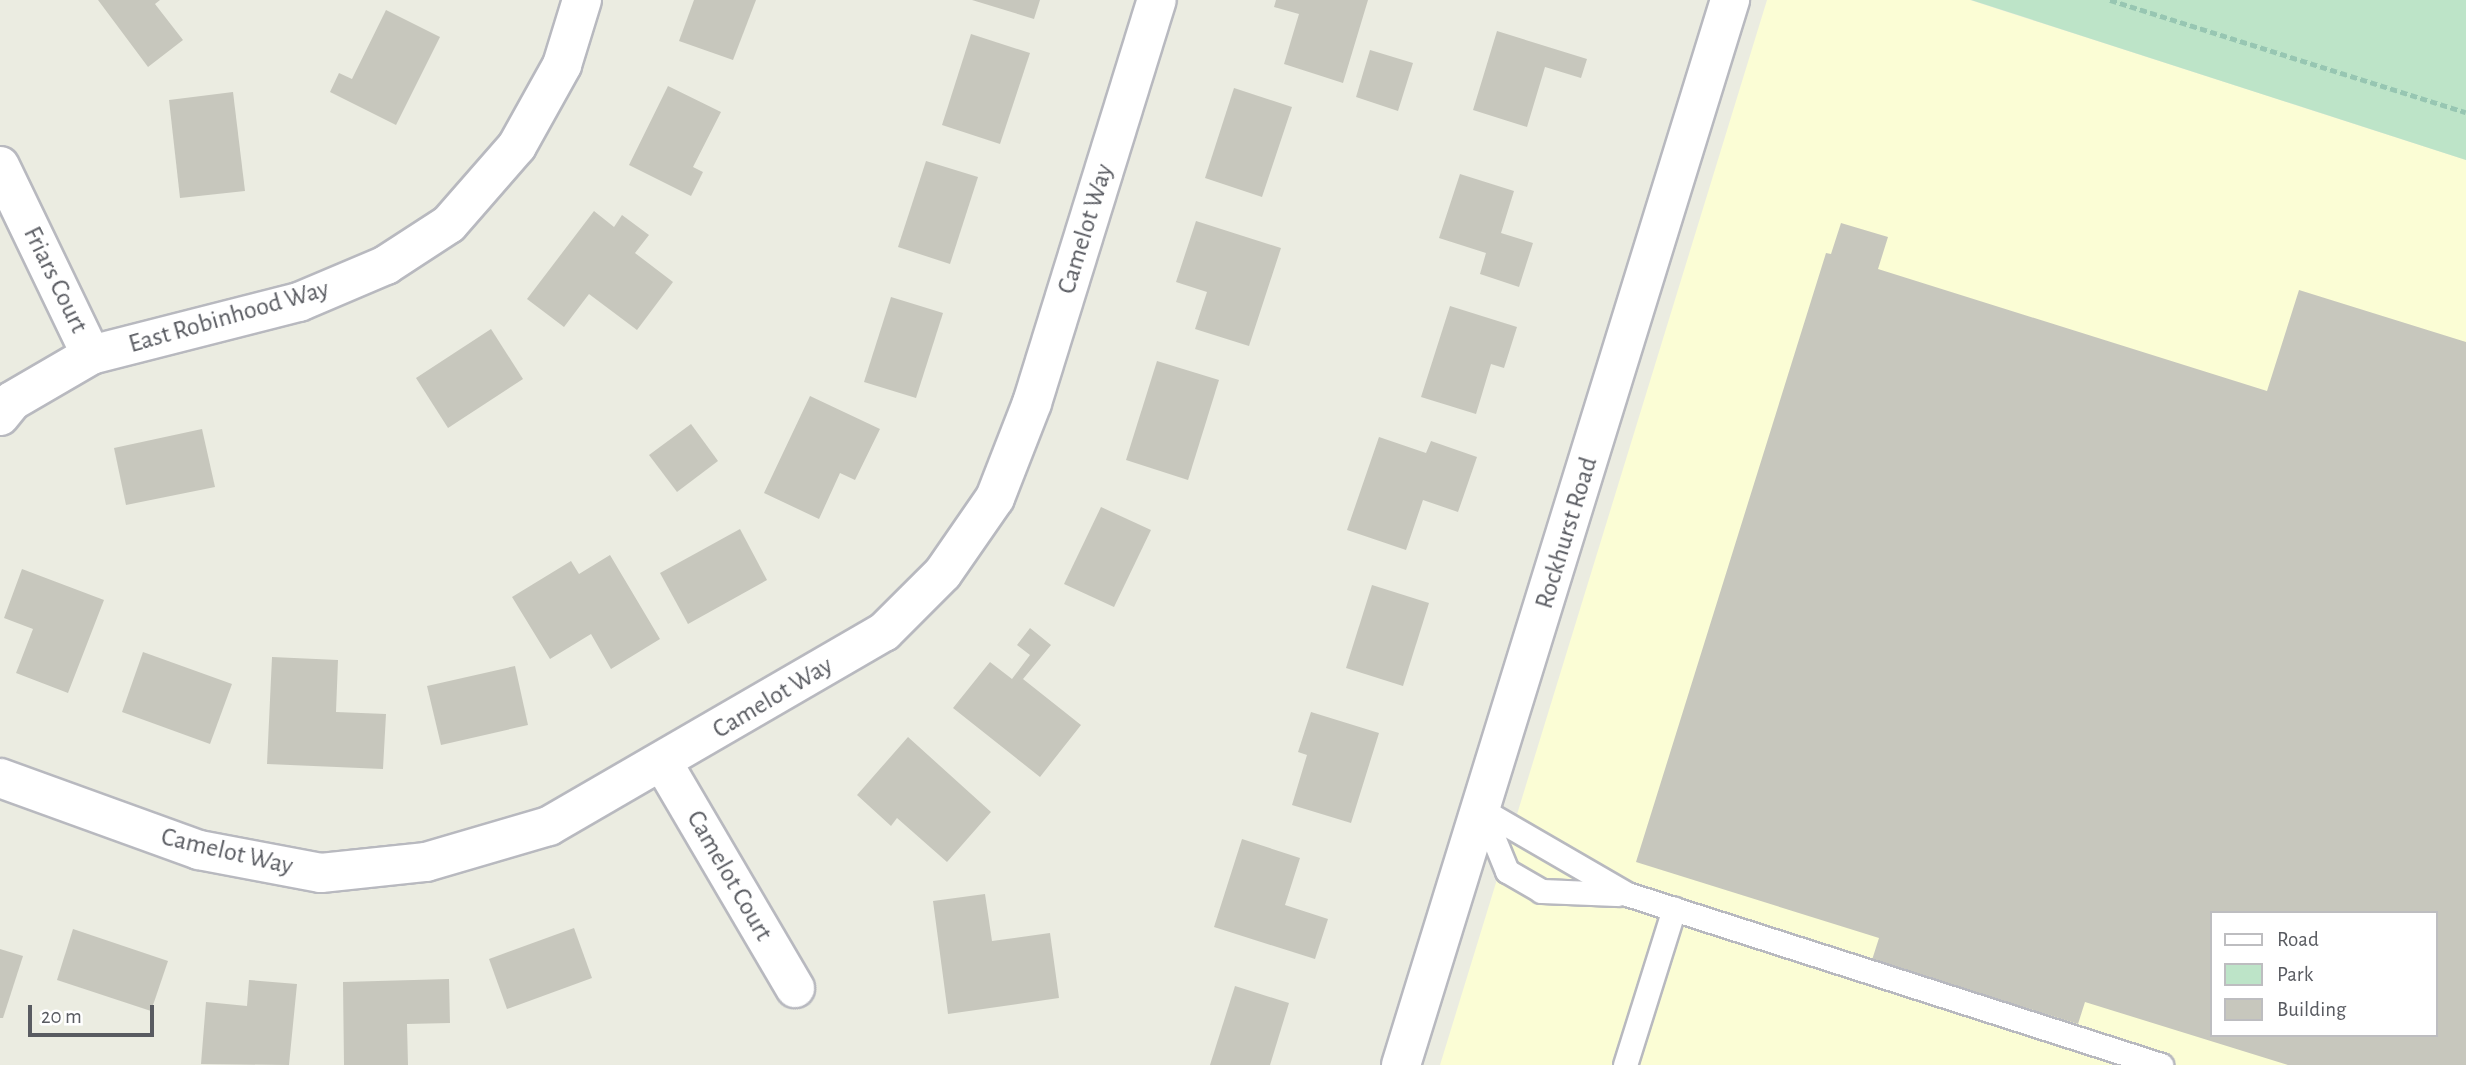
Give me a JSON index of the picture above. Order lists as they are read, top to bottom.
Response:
{
  "streets": {
    "street": [
      "Camelot Way",
      "Friars Court",
      "East Robinhood Way",
      "Rockhurst Road",
      "Camelot Court"
    ]
  },
  "crossings": [
    ["Camelot Way", "Camelot Court"],
    ["Friars Court", "East Robinhood Way"]
  ],
  "legend": ["Road", "Park", "Building"],
  "scale_bar": "20 m"
}
